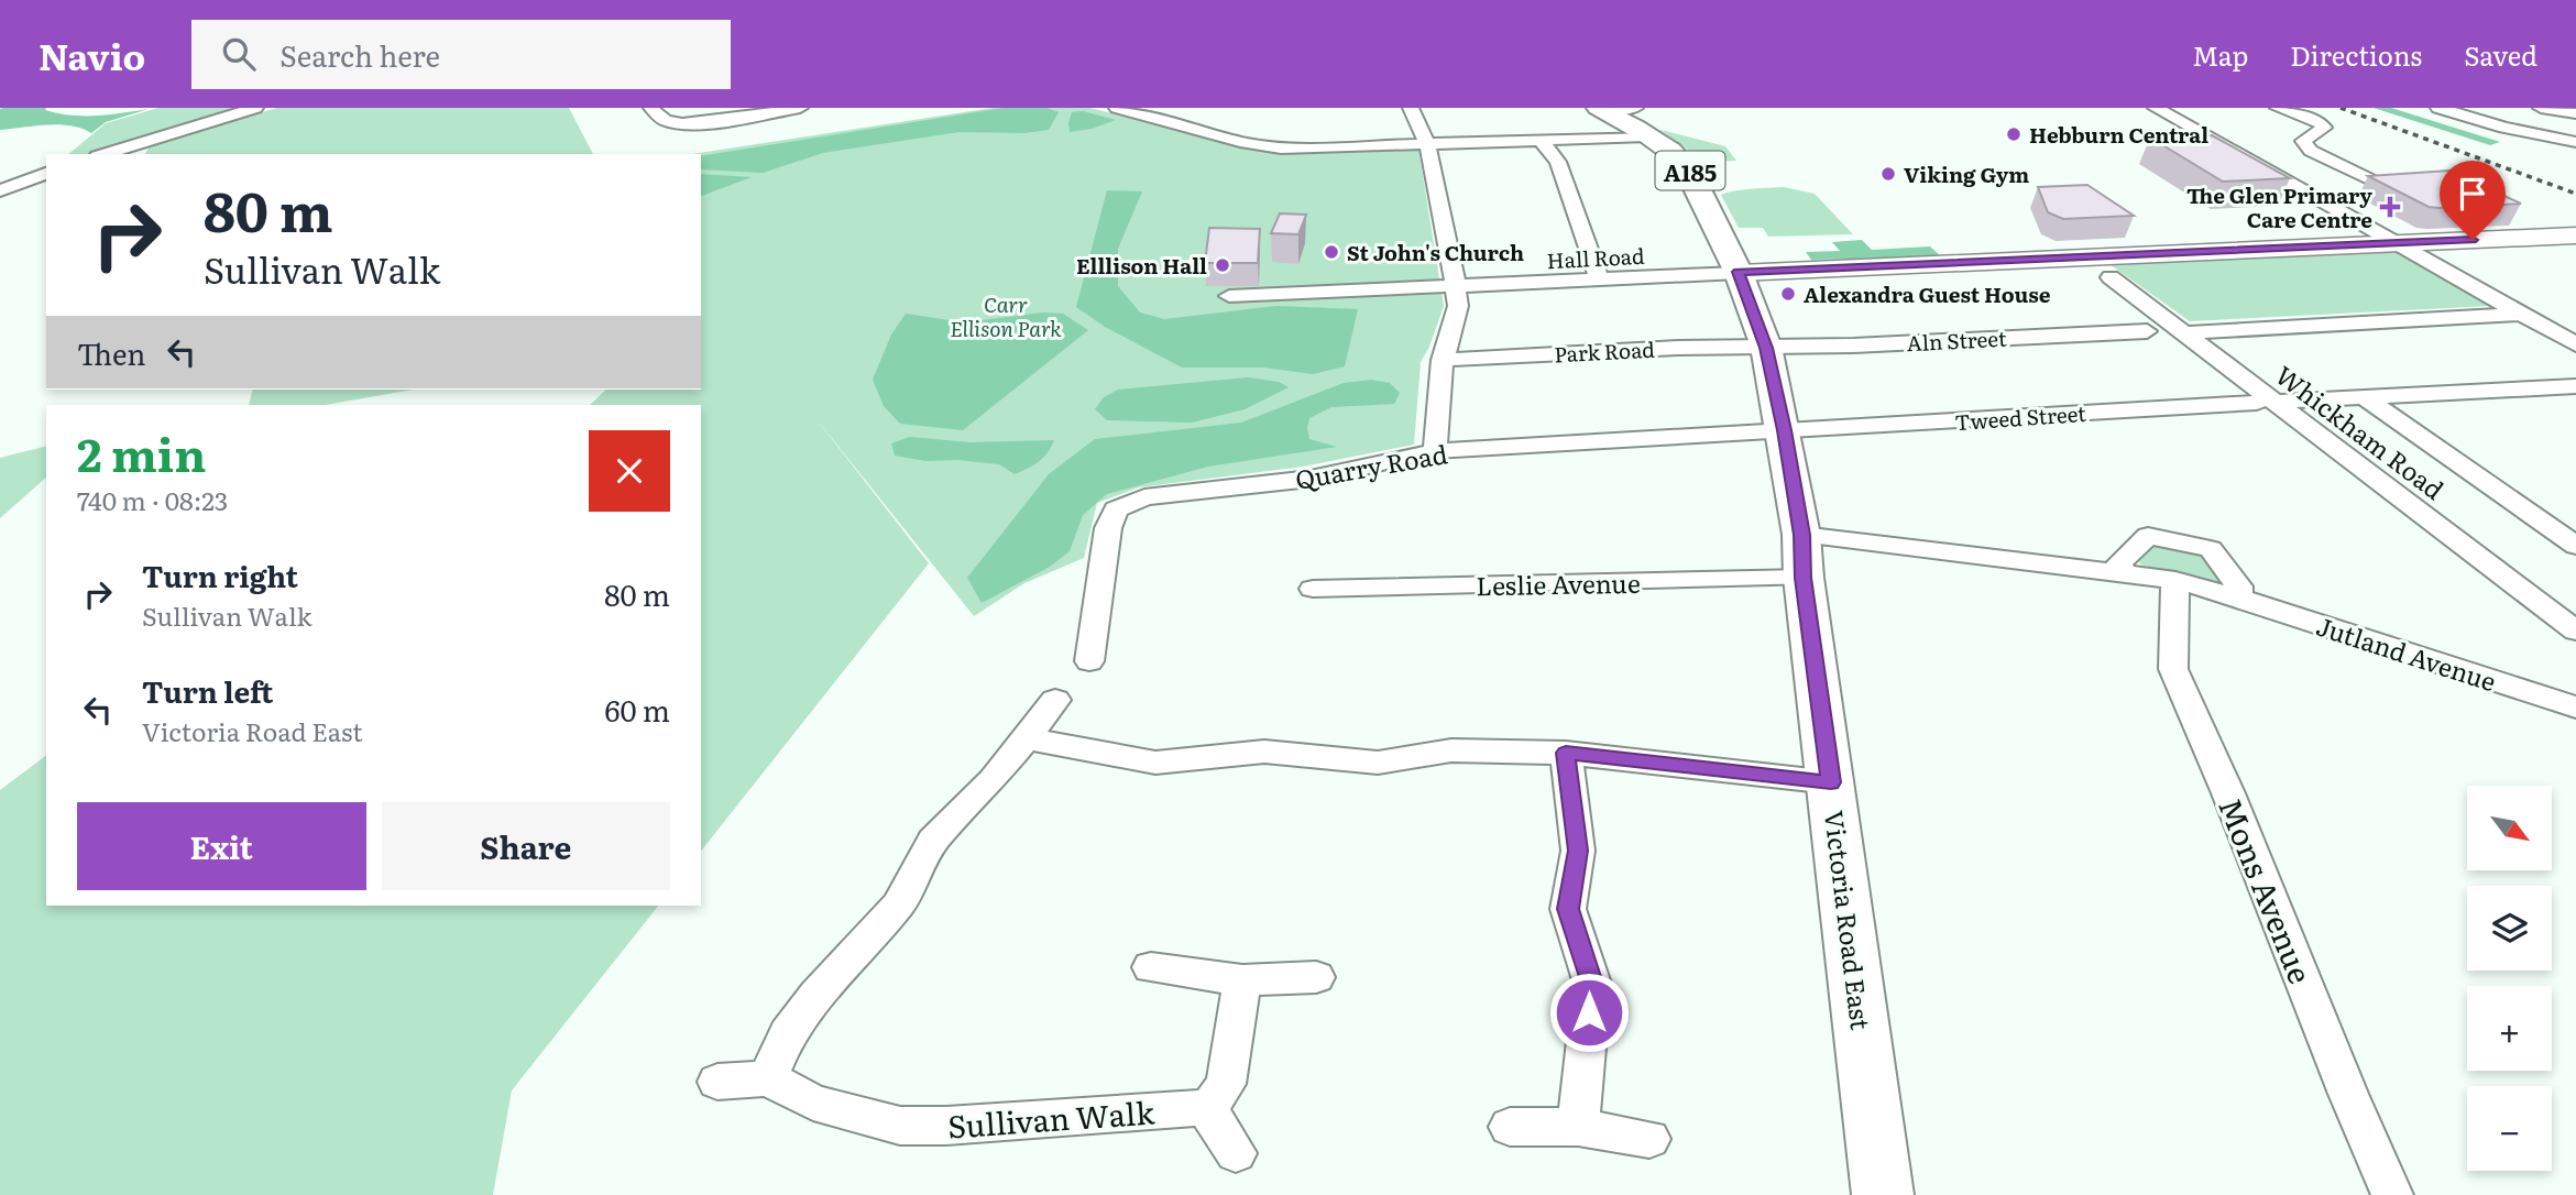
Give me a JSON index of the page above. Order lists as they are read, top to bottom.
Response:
{
  "streets": {
    "main road": ["A185", "Victoria Road East"],
    "street": [
      "Hall Road",
      "Aln Street",
      "Park Road",
      "Tweed Street",
      "Whickham Road",
      "Quarry Road",
      "Leslie Avenue",
      "Jutland Avenue",
      "Mons Avenue",
      "Sullivan Walk"
    ]
  },
  "crossings": [
    ["A185", "Hall Road"],
    ["A185", "Victoria Road East"],
    ["Hall Road", "Victoria Road East"],
    ["Aln Street", "Park Road"],
    ["Aln Street", "Victoria Road East"],
    ["Park Road", "Victoria Road East"],
    ["Tweed Street", "Whickham Road"],
    ["Tweed Street", "Quarry Road"],
    ["Tweed Street", "Victoria Road East"],
    ["Quarry Road", "Victoria Road East"],
    ["Leslie Avenue", "Victoria Road East"],
    ["Jutland Avenue", "Mons Avenue"],
    ["Jutland Avenue", "Victoria Road East"]
  ],
  "parks": ["Carr Ellison Park"],
  "places": {
    "other": [
      "Hebburn Central",
      "Viking Gym",
      "St John's Church",
      "Elllison Hall",
      "Alexandra Guest House"
    ],
    "health": ["The Glen Primary Care Centre"]
  },
  "north": "bottom right",
  "page": {
    "header": "Navio",
    "search": "Search here",
    "nav": ["Map", "Directions", "Saved"],
    "turn": ["80 m", "Sullivan Walk"],
    "then": "Then",
    "heading": ["2 min", "740 m · 08:23"],
    "list": [
      {
        "name": "Turn right",
        "note": "Sullivan Walk",
        "value": "80 m"
      },
      {
        "name": "Turn left",
        "note": "Victoria Road East",
        "value": "60 m"
      }
    ],
    "map_buttons": ["+", "−"],
    "buttons": ["Exit", "Share"]
  }
}
